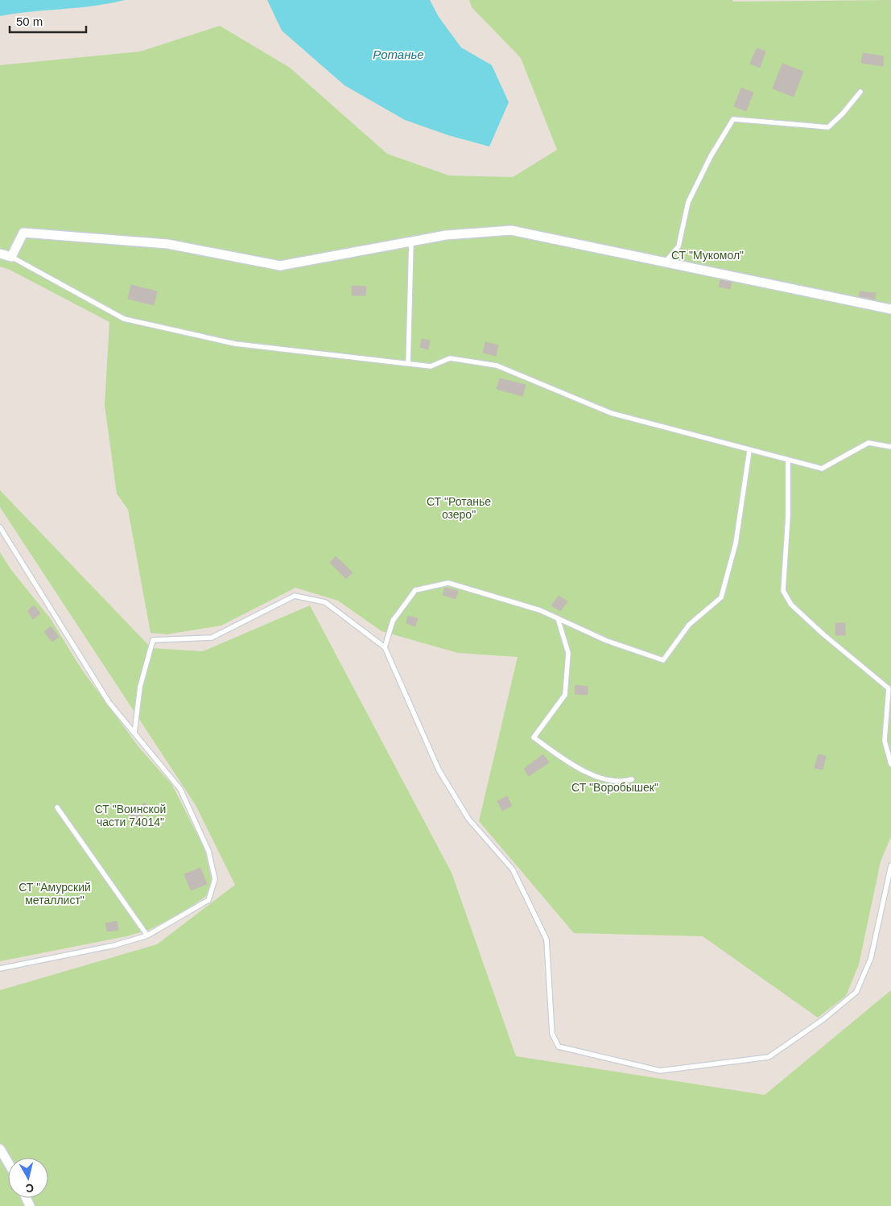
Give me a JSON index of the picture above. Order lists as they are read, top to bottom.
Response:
{
  "water": ["Ротанье"],
  "parks": [
    "СТ \"Мукомол\"",
    "СТ \"Ротанье озеро\"",
    "СТ \"Воробышек\"",
    "СТ \"Воинской части 74014\"",
    "СТ \"Амурский металлист\""
  ],
  "scale_bar": "50 m",
  "north": "bottom"
}
